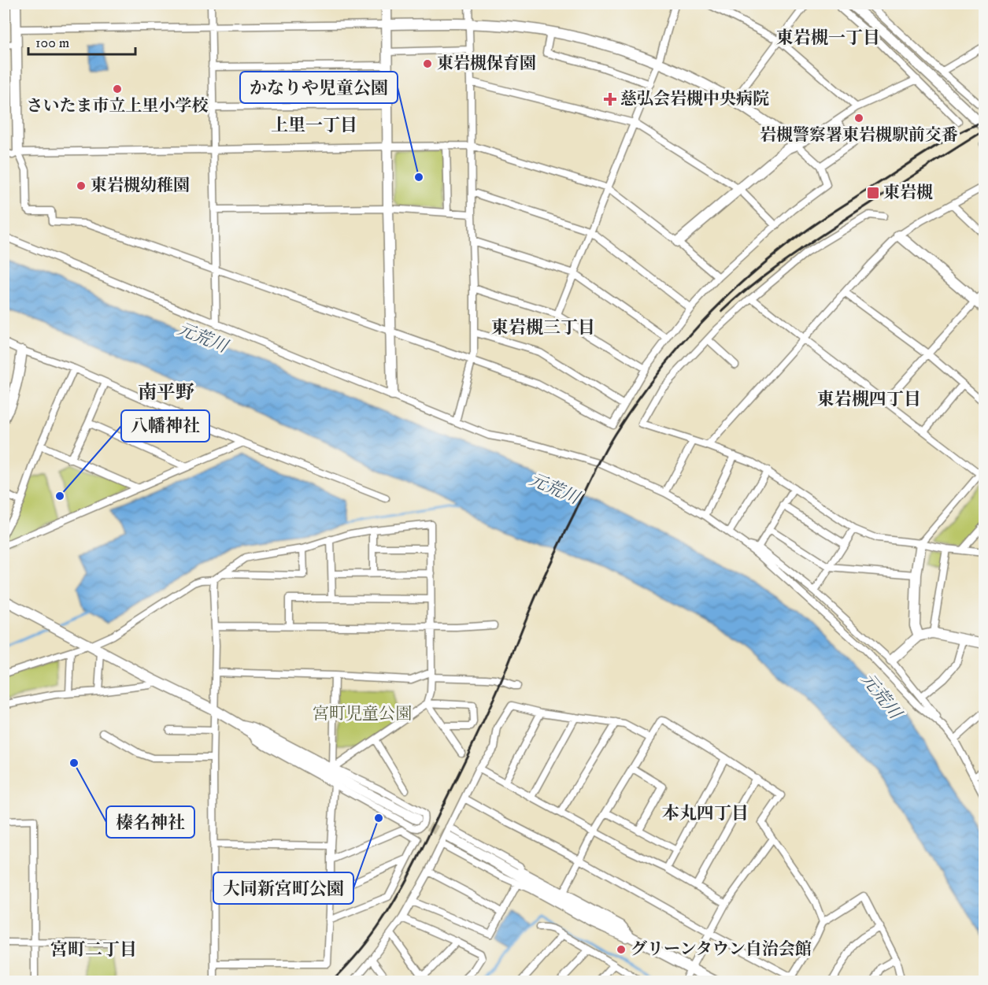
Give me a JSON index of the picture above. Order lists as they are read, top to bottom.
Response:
{
  "districts": [
    "東岩槻一丁目",
    "上里一丁目",
    "東岩槻三丁目",
    "南平野",
    "東岩槻四丁目",
    "本丸四丁目",
    "宮町二丁目"
  ],
  "water": ["元荒川"],
  "parks": ["宮町児童公園"],
  "places": {
    "other": [
      "東岩槻保育園",
      "さいたま市立上里小学校",
      "岩槻警察署東岩槻駅前交番",
      "かなりや児童公園",
      "東岩槻幼稚園",
      "八幡神社",
      "榛名神社",
      "大同新宮町公園",
      "グリーンタウン自治会館"
    ],
    "health": ["慈弘会岩槻中央病院"],
    "transit": ["東岩槻"]
  },
  "scale_bar": "100 m"
}
